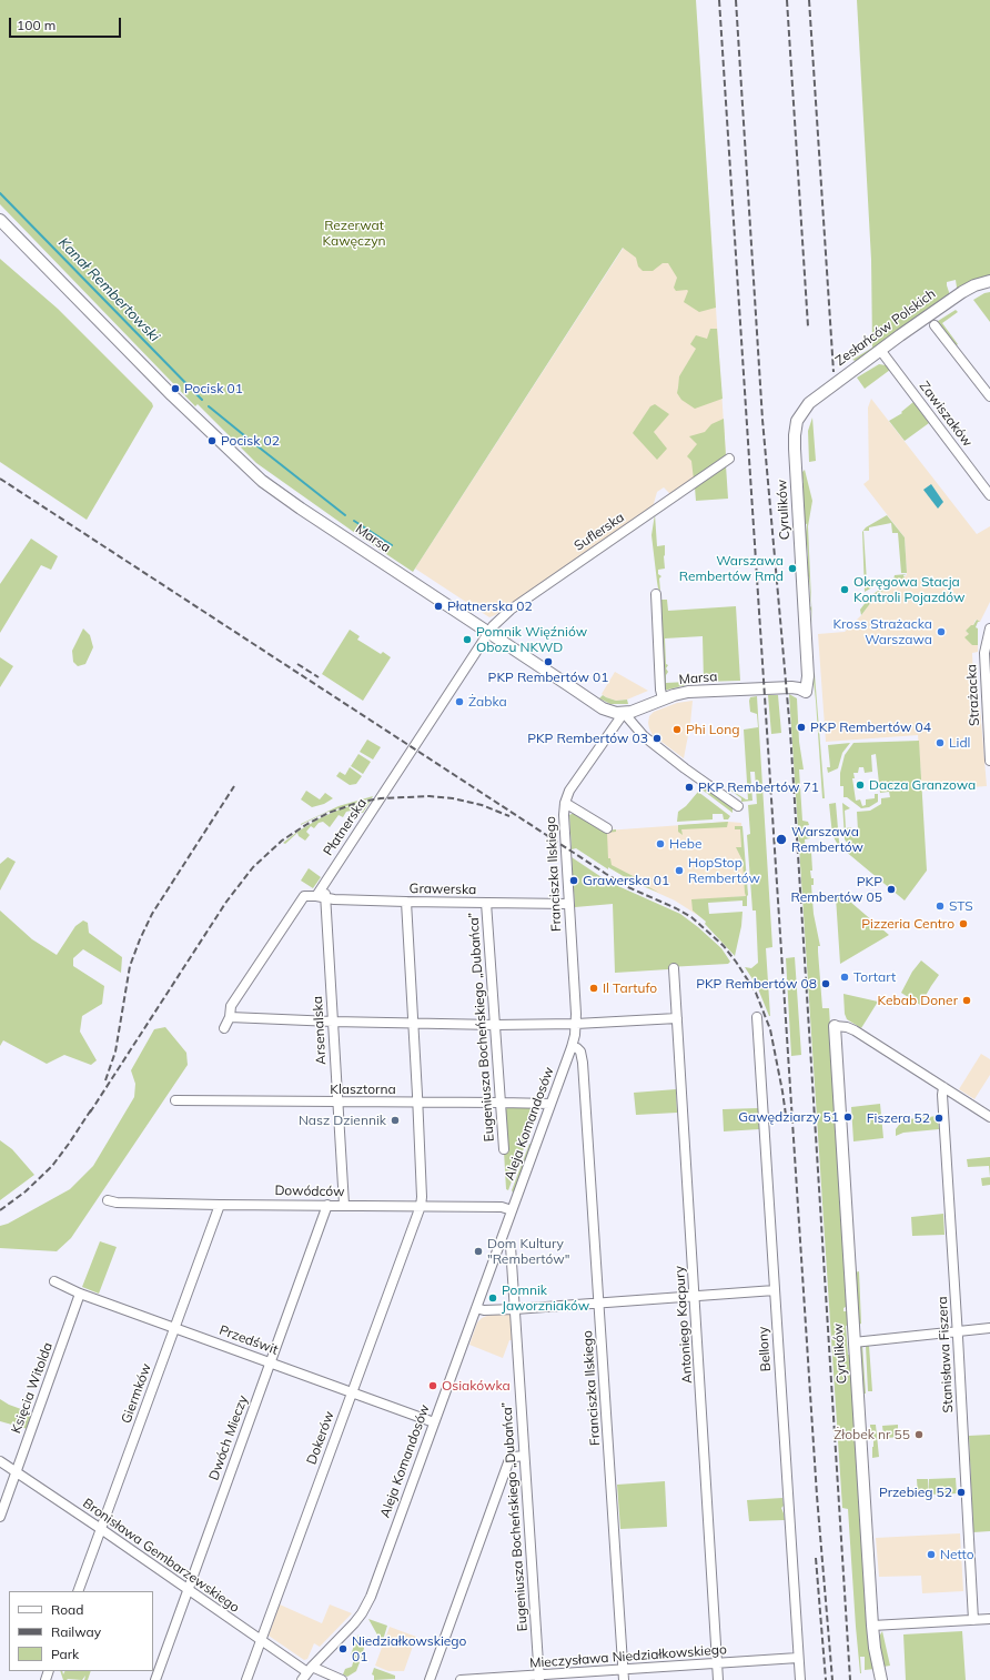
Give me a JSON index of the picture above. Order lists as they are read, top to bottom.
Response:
{
  "streets": {
    "main road": ["Zesłańców Polskich", "Cyrulików", "Marsa"],
    "street": [
      "Zawiszaków",
      "Suflerska",
      "Strażacka",
      "Płatnerska",
      "Franciszka Ilskiego",
      "Grawerska",
      "Eugeniusza Bocheńskiego „Dubańca”",
      "Arsenalska",
      "Klasztorna",
      "Aleja Komandosów",
      "Dowódców",
      "Antoniego Kacpury",
      "Przedświt",
      "Bellony",
      "Stanisława Fiszera",
      "Księcia Witolda",
      "Giermków",
      "Dwóch Mieczy",
      "Dokerów",
      "Bronisława Gembarzewskiego",
      "Mieczysława Niedziałkowskiego"
    ]
  },
  "crossings": [
    ["Zesłańców Polskich", "Zawiszaków"],
    ["Zesłańców Polskich", "Cyrulików"],
    ["Cyrulików", "Marsa"],
    ["Suflerska", "Marsa"],
    ["Suflerska", "Płatnerska"],
    ["Marsa", "Płatnerska"],
    ["Marsa", "Franciszka Ilskiego"],
    ["Płatnerska", "Grawerska"],
    ["Płatnerska", "Arsenalska"],
    ["Franciszka Ilskiego", "Grawerska"],
    ["Franciszka Ilskiego", "Aleja Komandosów"],
    ["Franciszka Ilskiego", "Mieczysława Niedziałkowskiego"],
    ["Grawerska", "Eugeniusza Bocheńskiego „Dubańca”"],
    ["Grawerska", "Arsenalska"],
    ["Grawerska", "Dokerów"],
    ["Eugeniusza Bocheńskiego „Dubańca”", "Klasztorna"],
    ["Eugeniusza Bocheńskiego „Dubańca”", "Mieczysława Niedziałkowskiego"],
    ["Arsenalska", "Klasztorna"],
    ["Arsenalska", "Dowódców"],
    ["Klasztorna", "Aleja Komandosów"],
    ["Klasztorna", "Dokerów"],
    ["Aleja Komandosów", "Dowódców"],
    ["Aleja Komandosów", "Przedświt"],
    ["Aleja Komandosów", "Bronisława Gembarzewskiego"],
    ["Dowódców", "Giermków"],
    ["Dowódców", "Dwóch Mieczy"],
    ["Dowódców", "Dokerów"],
    ["Antoniego Kacpury", "Mieczysława Niedziałkowskiego"],
    ["Przedświt", "Księcia Witolda"],
    ["Przedświt", "Giermków"],
    ["Przedświt", "Dwóch Mieczy"],
    ["Przedświt", "Dokerów"],
    ["Bellony", "Mieczysława Niedziałkowskiego"],
    ["Księcia Witolda", "Bronisława Gembarzewskiego"],
    ["Giermków", "Bronisława Gembarzewskiego"],
    ["Dwóch Mieczy", "Bronisława Gembarzewskiego"],
    ["Dokerów", "Bronisława Gembarzewskiego"]
  ],
  "water": ["Kanał Rembertowski"],
  "parks": ["Rezerwat Kawęczyn"],
  "places": [
    "Pocisk 01",
    "Pocisk 02",
    "Warszawa Rembertów Rmd",
    "Okręgowa Stacja Kontroli Pojazdów",
    "Płatnerska 02",
    "Kross Strażacka Warszawa",
    "Pomnik Więźniów Obozu NKWD",
    "PKP Rembertów 01",
    "Żabka",
    "PKP Rembertów 04",
    "Phi Long",
    "PKP Rembertów 03",
    "Lidl",
    "Dacza Granzowa",
    "PKP Rembertów 71",
    "Warszawa Rembertów",
    "Hebe",
    "HopStop Rembertów",
    "Grawerska 01",
    "PKP Rembertów 05",
    "STS",
    "Pizzeria Centro",
    "Tortart",
    "PKP Rembertów 08",
    "Il Tartufo",
    "Kebab Doner",
    "Gawędziarzy 51",
    "Fiszera 52",
    "Nasz Dziennik",
    "Dom Kultury \"Rembertów\"",
    "Pomnik Jaworzniaków",
    "Osiakówka",
    "Żłobek nr 55",
    "Przebieg 52",
    "Netto",
    "Niedziałkowskiego 01"
  ],
  "legend": ["Road", "Railway", "Park"],
  "scale_bar": "100 m"
}
